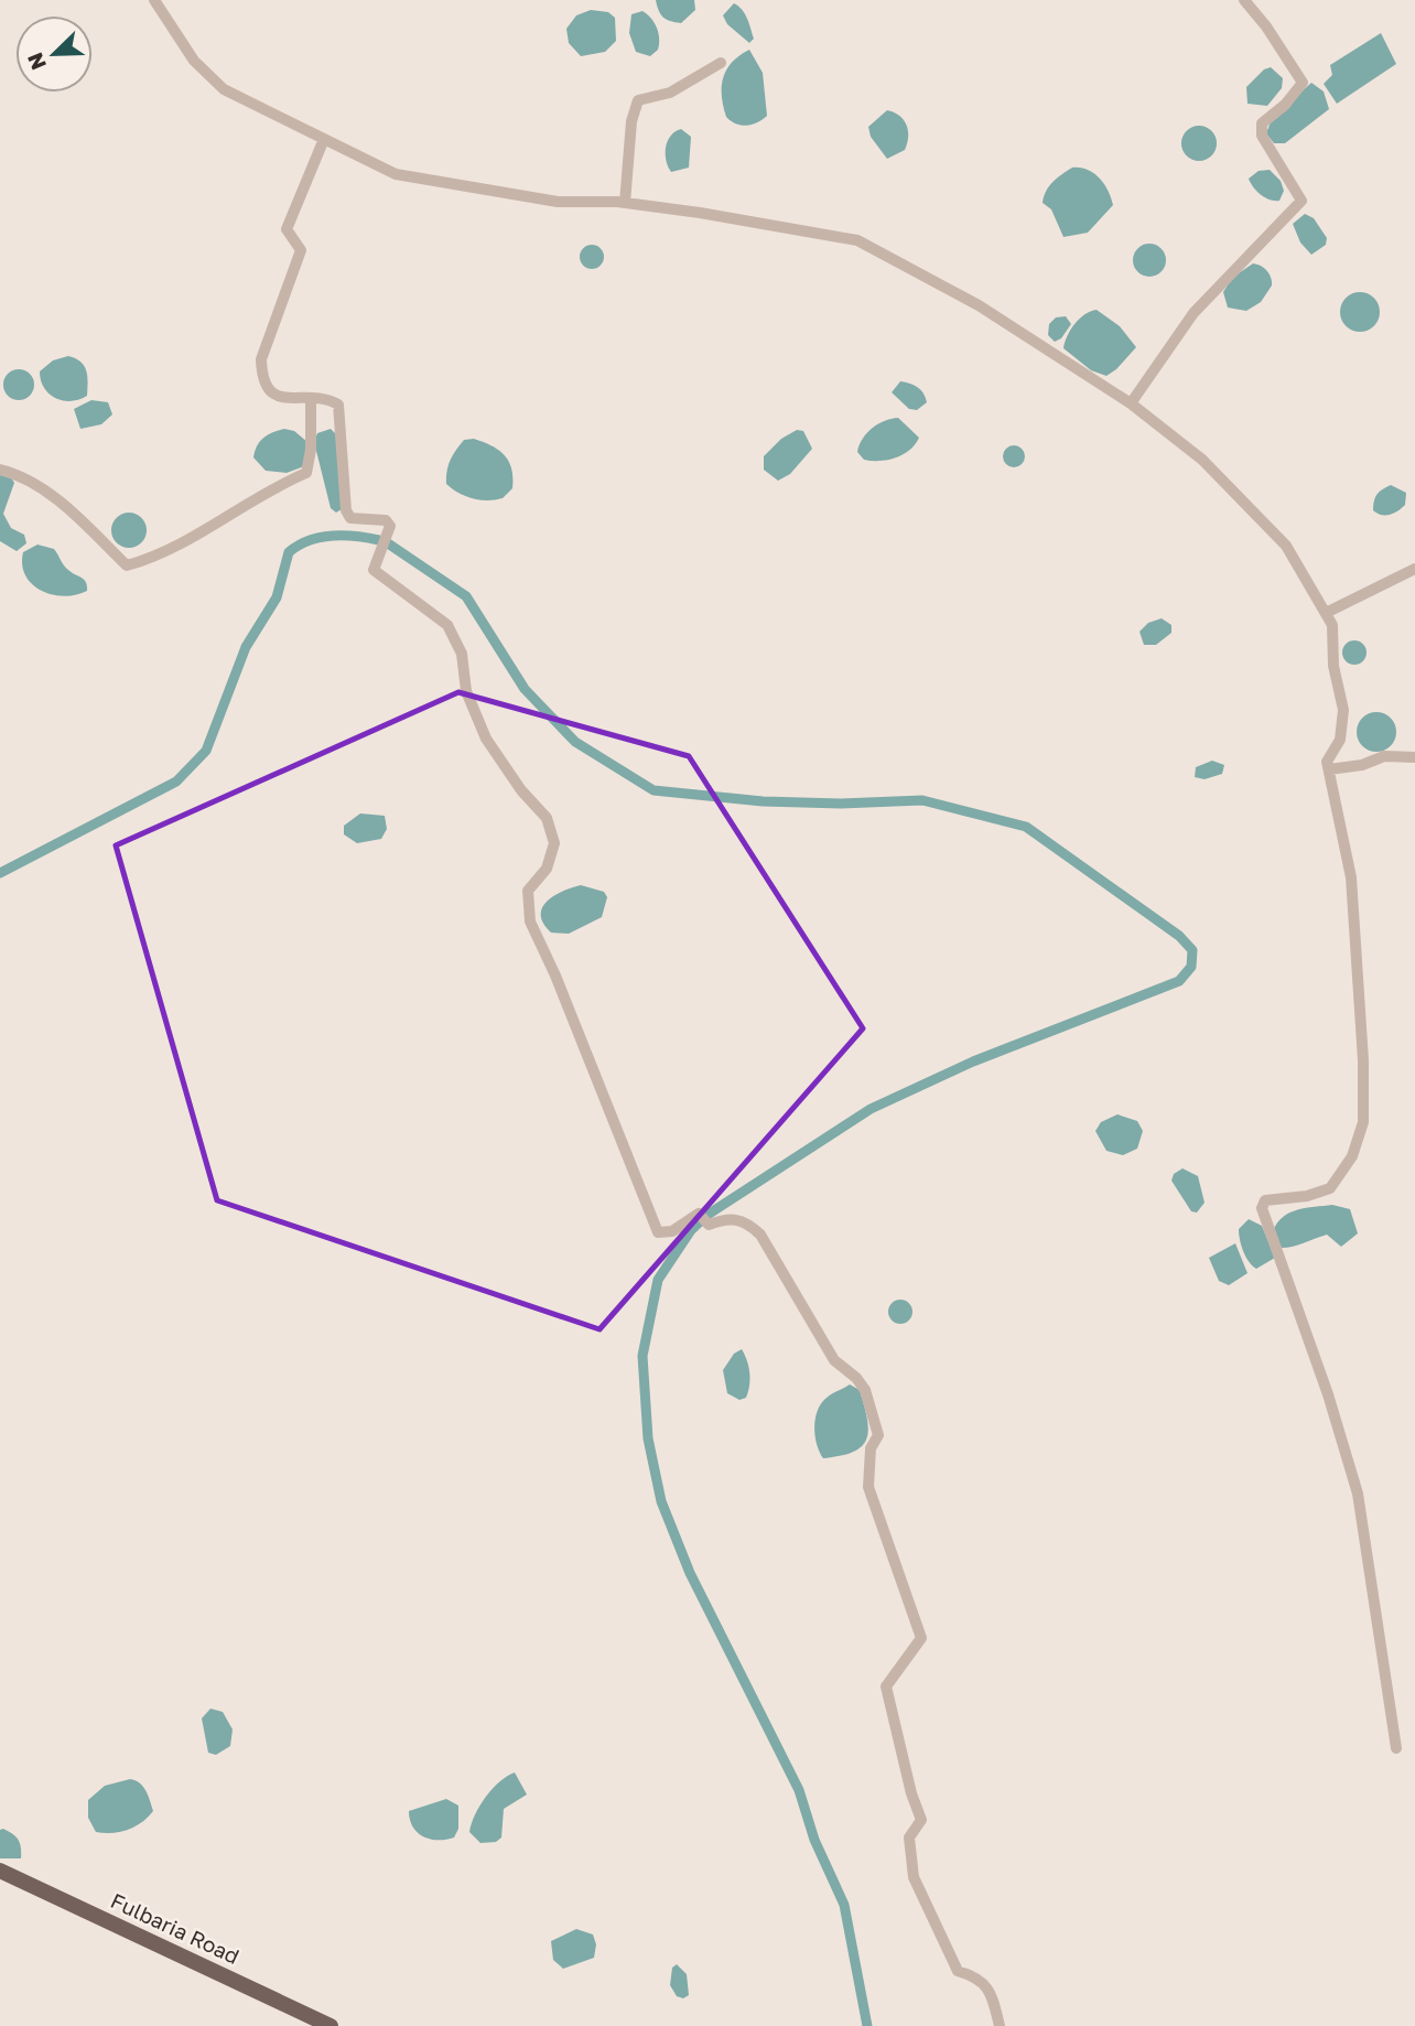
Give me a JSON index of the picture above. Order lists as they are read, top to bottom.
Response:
{
  "streets": {
    "main road": ["Fulbaria Road"]
  },
  "north": "bottom left"
}
